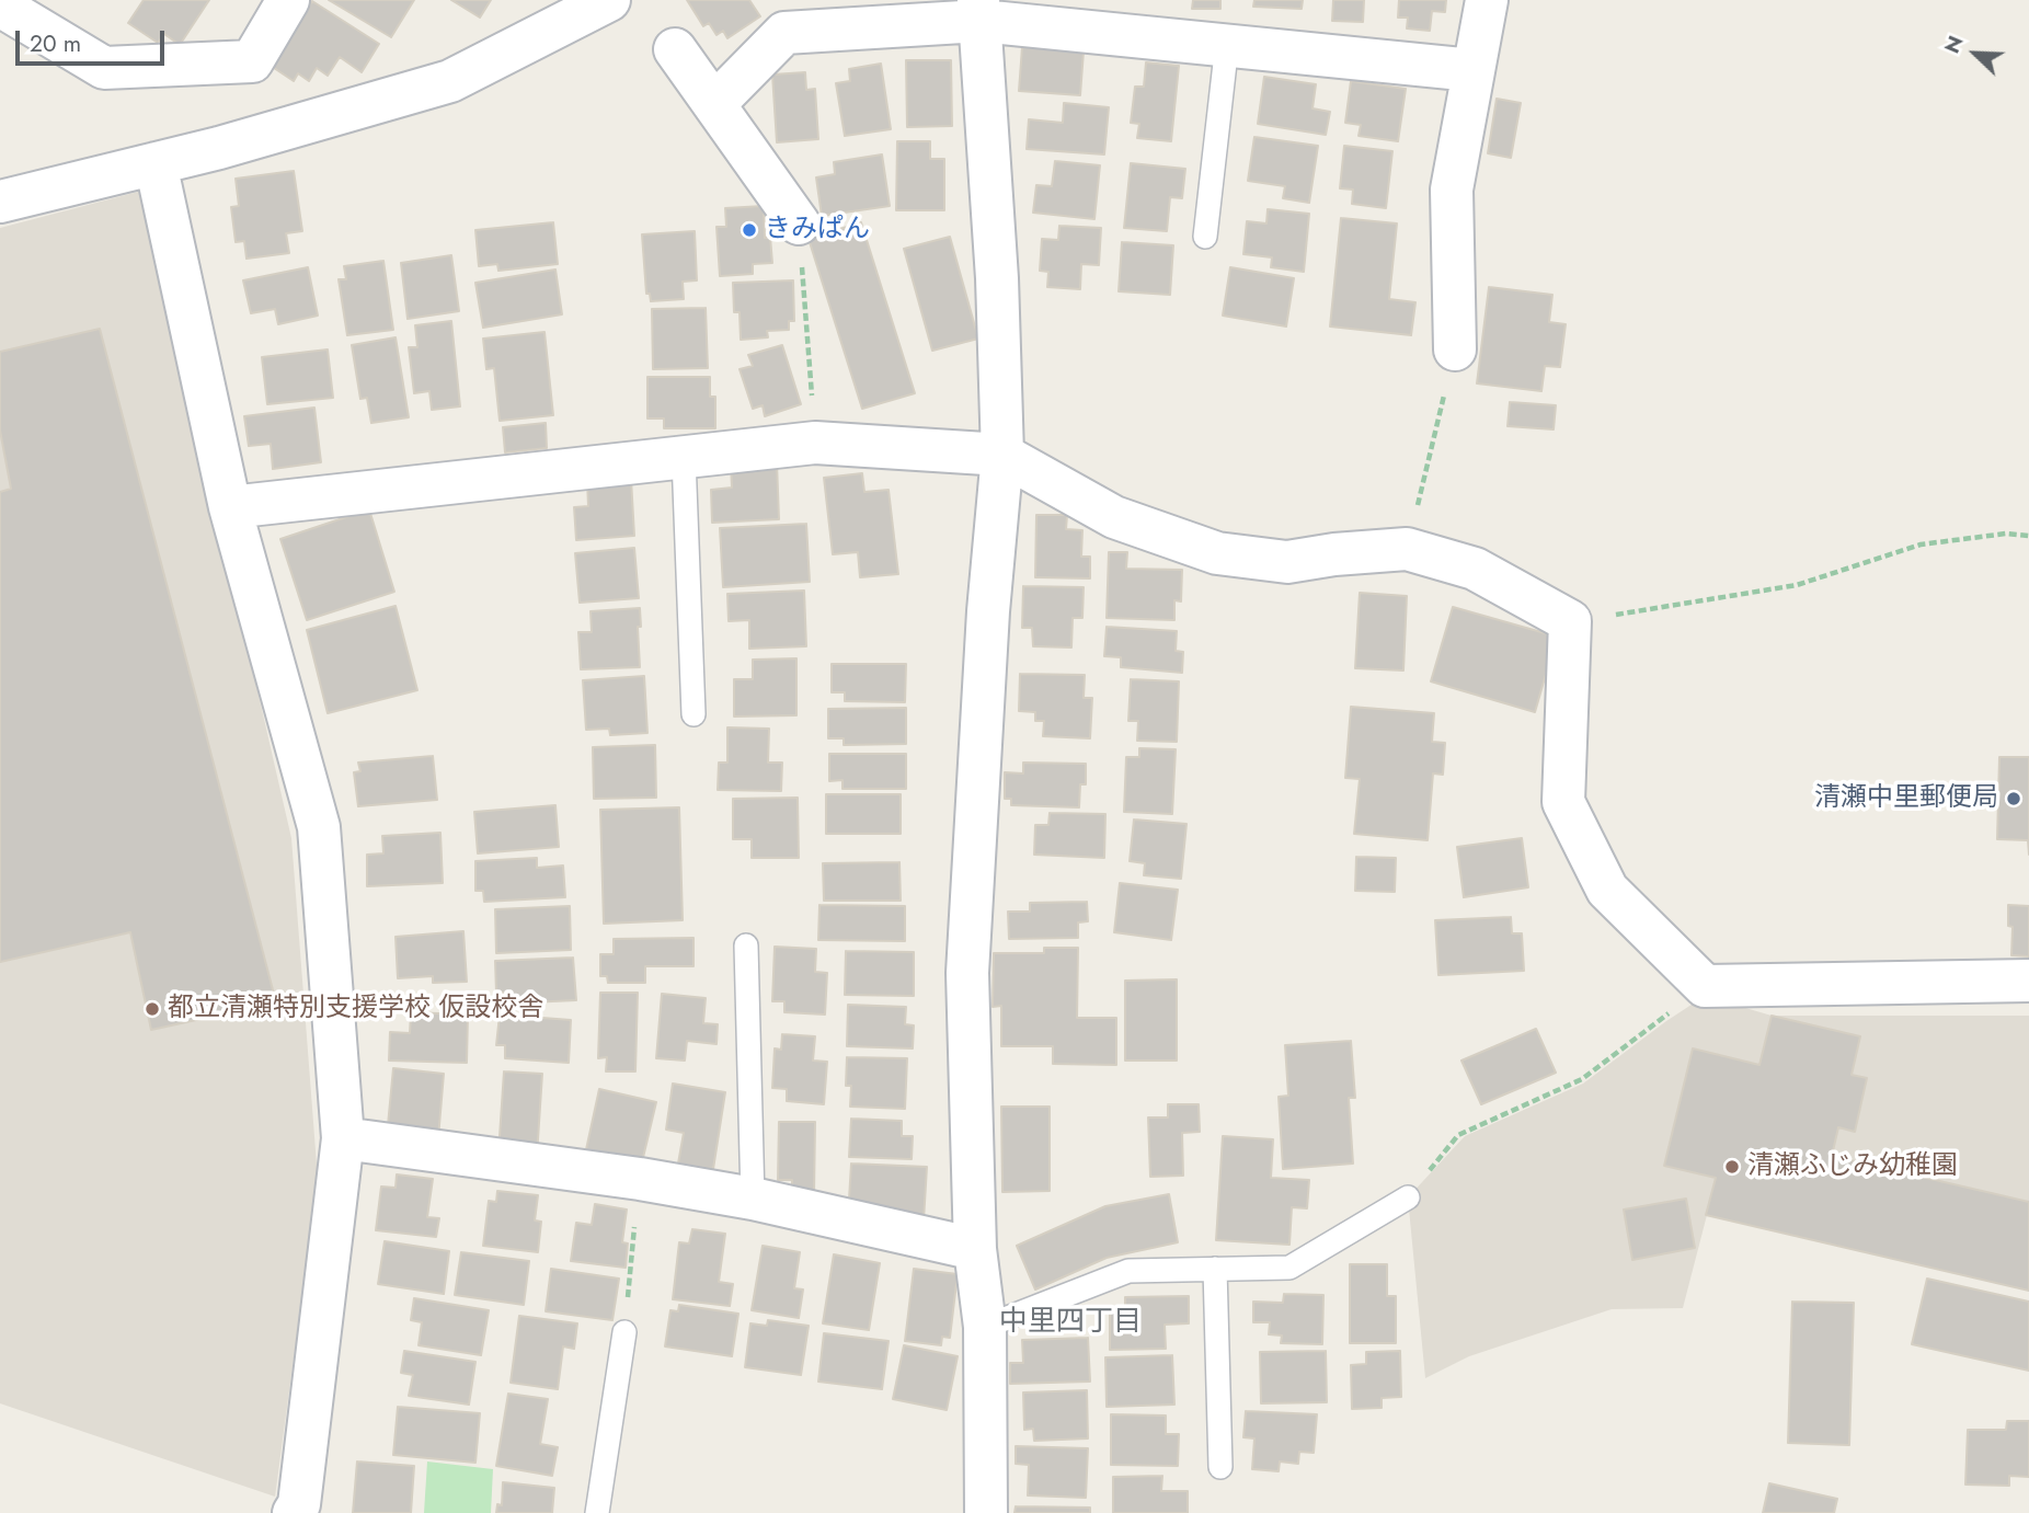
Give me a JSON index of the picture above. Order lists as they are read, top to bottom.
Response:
{
  "districts": ["中里四丁目"],
  "places": [
    "きみぱん",
    "清瀬中里郵便局",
    "都立清瀬特別支援学校 仮設校舎",
    "清瀬ふじみ幼稚園"
  ],
  "scale_bar": "20 m",
  "north": "top left"
}
